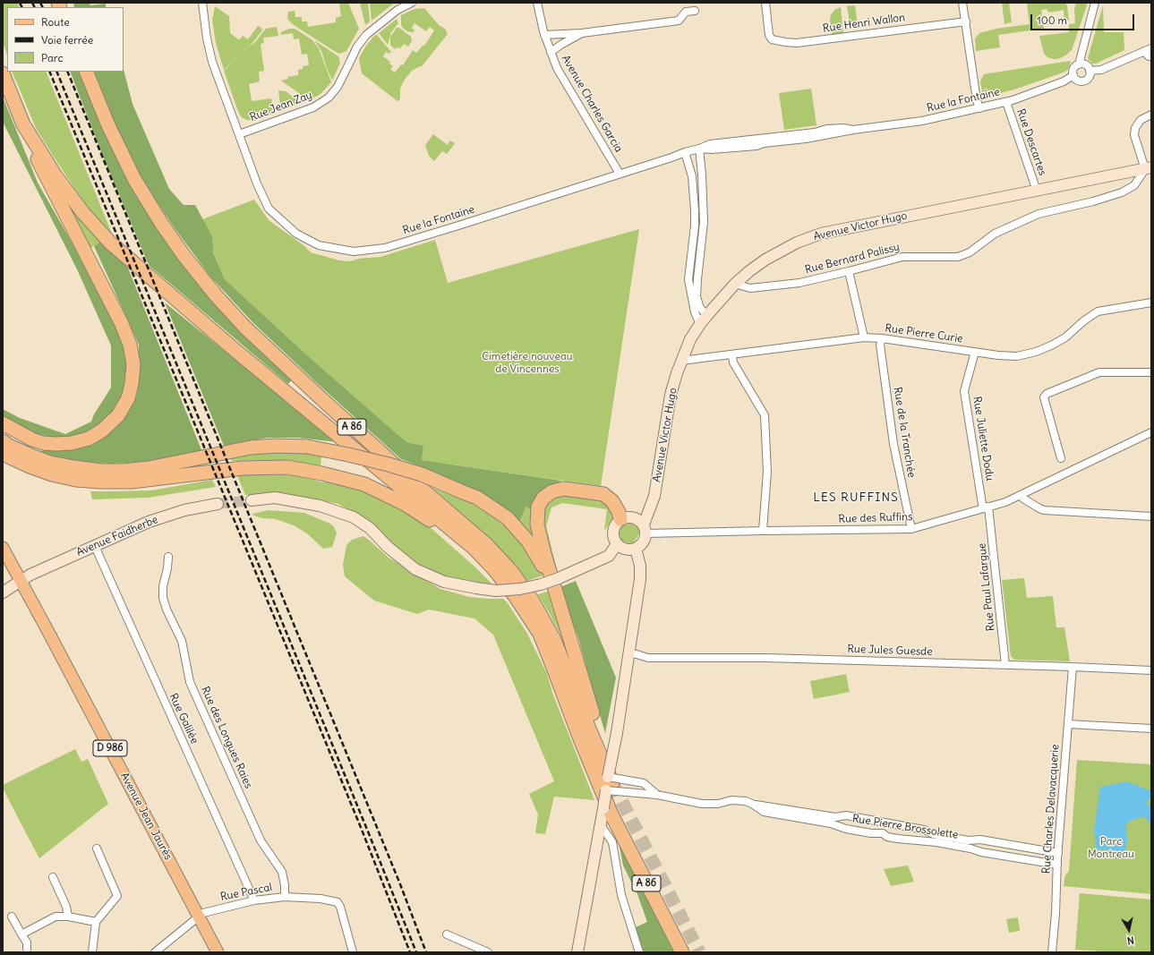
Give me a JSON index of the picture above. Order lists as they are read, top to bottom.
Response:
{
  "streets": {
    "highway": ["A 86"],
    "main road": ["D 986", "Avenue Jean Jaurès"],
    "street": [
      "Rue Henri Wallon",
      "Rue la Fontaine",
      "Avenue Charles Garcia",
      "Rue Jean Zay",
      "Rue Descartes",
      "Avenue Victor Hugo",
      "Rue Bernard Palissy",
      "Rue Pierre Curie",
      "Rue de la Tranchée",
      "Rue Juliette Dodu",
      "Rue des Ruffins",
      "Avenue Faidherbe",
      "Rue Paul Lafargue",
      "Rue Jules Guesde",
      "Rue Galilée",
      "Rue des Longues Raies",
      "Rue Charles Delavacquerie",
      "Rue Pierre Brossolette",
      "Rue Pascal"
    ]
  },
  "crossings": [
    ["Rue la Fontaine", "Avenue Charles Garcia"],
    ["Rue la Fontaine", "Rue Jean Zay"],
    ["Rue la Fontaine", "Rue Descartes"],
    ["Rue Descartes", "Avenue Victor Hugo"],
    ["Avenue Victor Hugo", "Rue Bernard Palissy"],
    ["Avenue Victor Hugo", "Rue Pierre Curie"],
    ["Avenue Victor Hugo", "Rue des Ruffins"],
    ["Rue Pierre Curie", "Rue de la Tranchée"],
    ["Rue Pierre Curie", "Rue Juliette Dodu"],
    ["A 86", "Rue Pierre Brossolette"],
    ["Rue de la Tranchée", "Rue des Ruffins"],
    ["Rue Juliette Dodu", "Rue des Ruffins"],
    ["Rue Juliette Dodu", "Rue Paul Lafargue"],
    ["Rue des Ruffins", "Rue Paul Lafargue"],
    ["Avenue Faidherbe", "Rue Galilée"],
    ["Avenue Faidherbe", "Avenue Jean Jaurès"],
    ["Rue Paul Lafargue", "Rue Jules Guesde"],
    ["Rue Jules Guesde", "Rue Charles Delavacquerie"],
    ["Rue Galilée", "Rue Pascal"],
    ["Rue des Longues Raies", "Rue Pascal"],
    ["Rue Charles Delavacquerie", "Rue Pierre Brossolette"],
    ["Avenue Jean Jaurès", "Rue Pascal"]
  ],
  "districts": ["LES RUFFINS"],
  "parks": ["Cimetière nouveau de Vincennes", "Parc Montreau"],
  "legend": ["Route", "Voie ferrée", "Parc"],
  "scale_bar": "100 m",
  "north": "bottom"
}
